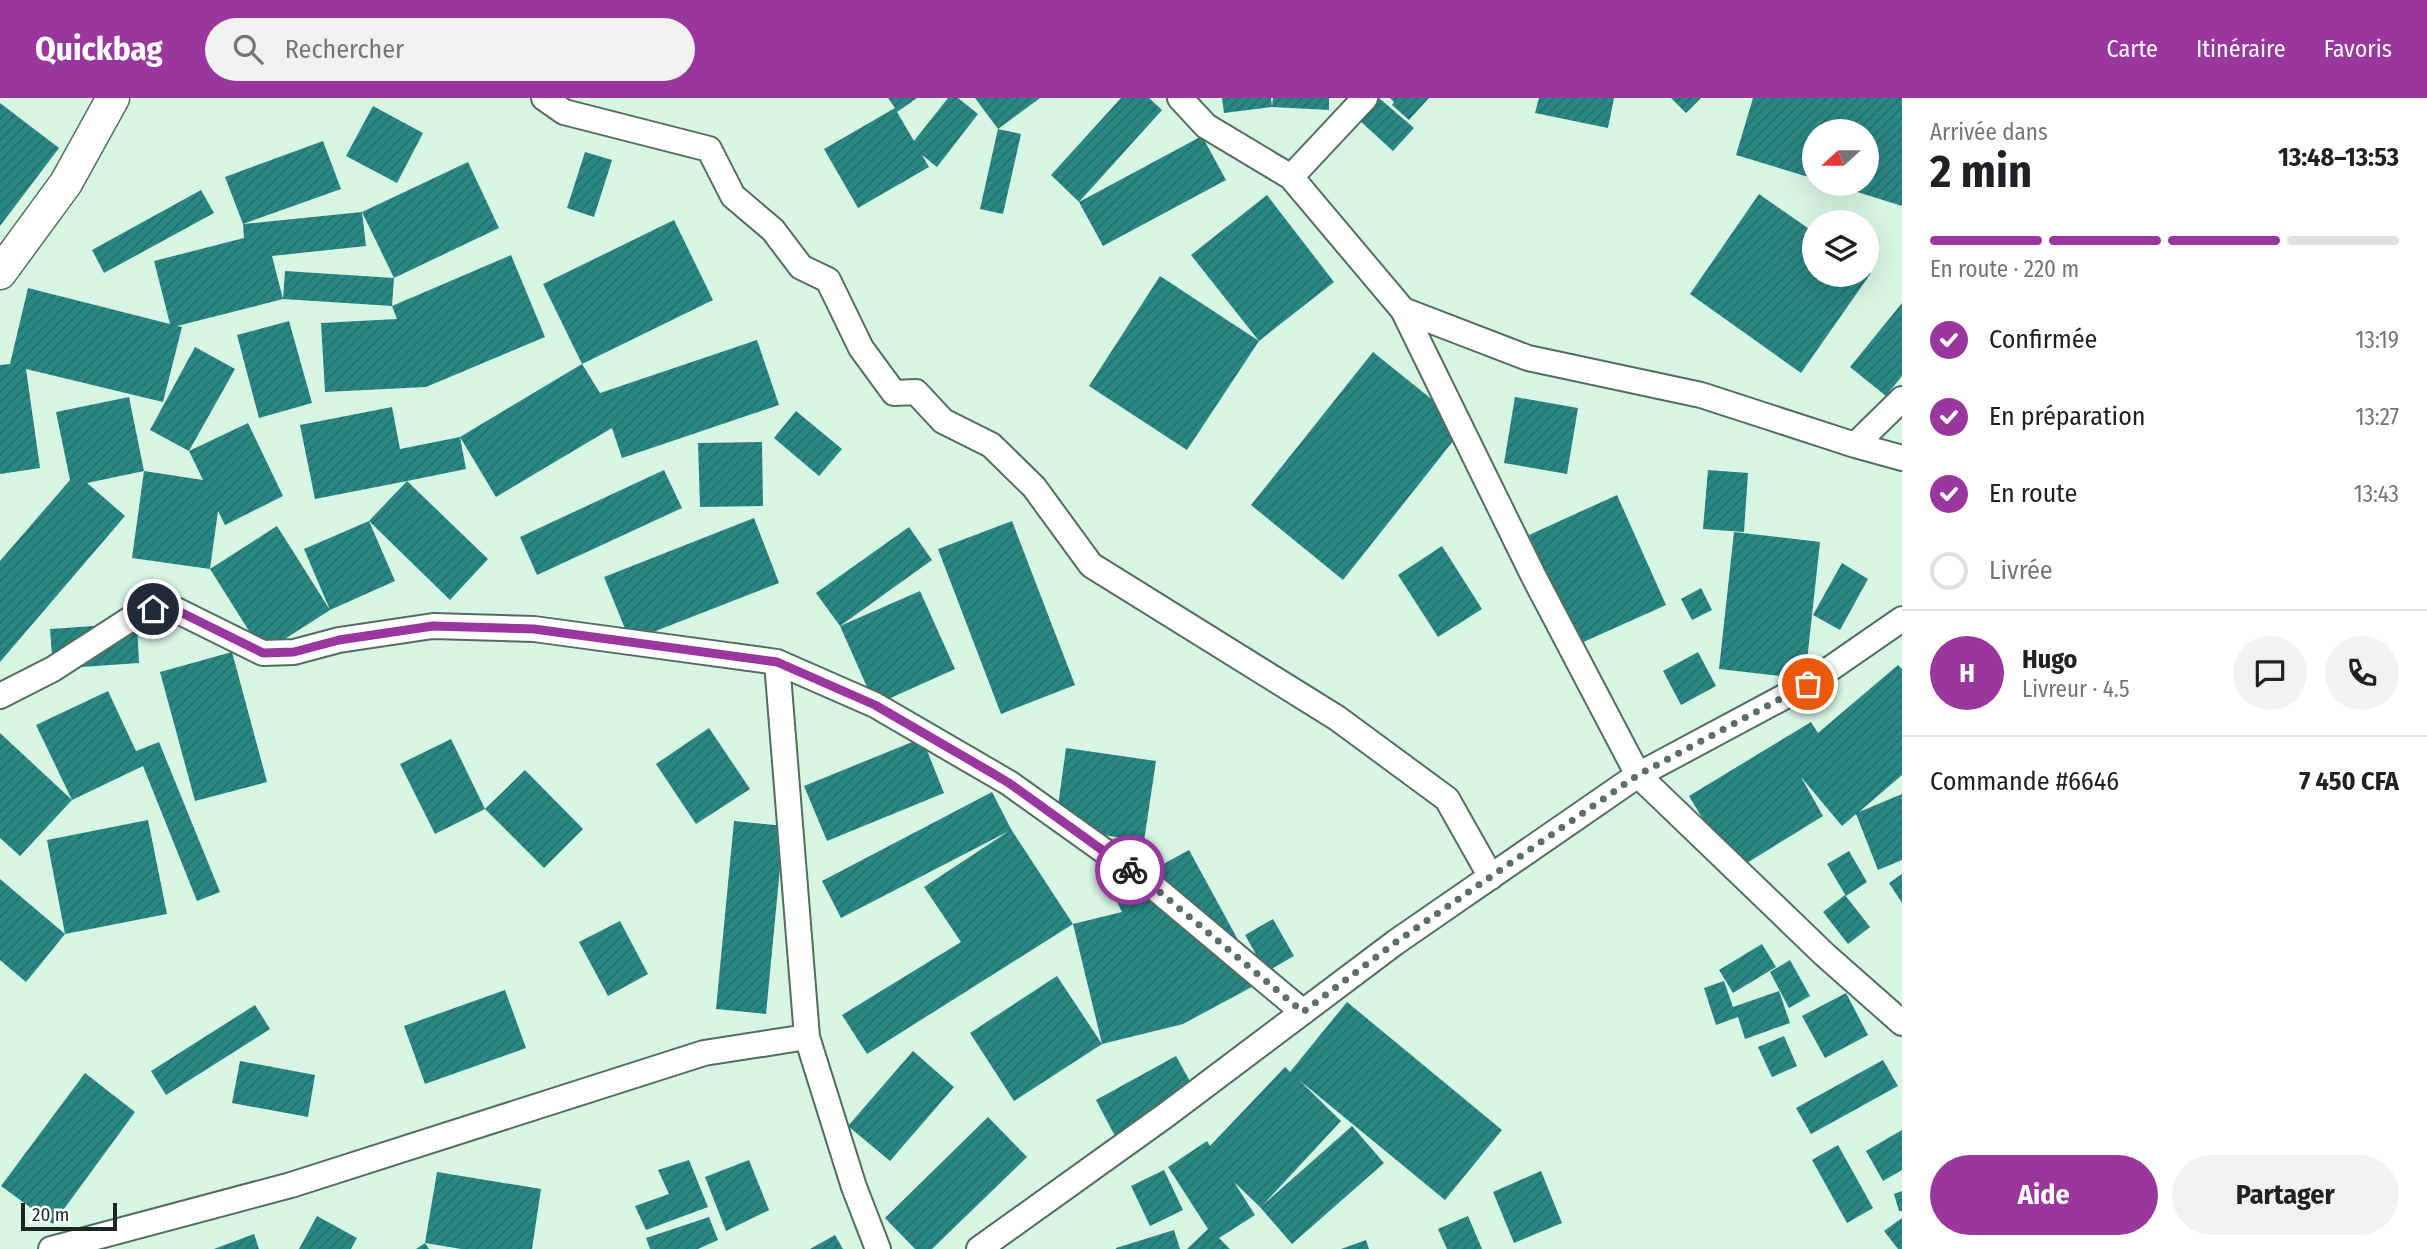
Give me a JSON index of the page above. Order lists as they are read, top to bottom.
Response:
{
  "scale_bar": "20 m",
  "north": "left",
  "page": {
    "header": "Quickbag",
    "search": "Rechercher",
    "nav": ["Carte", "Itinéraire", "Favoris"],
    "heading": ["2 min", "Arrivée dans", "13:48–13:53"],
    "panel": [
      "Hugo",
      "Livreur · 4.5",
      "Commande #6646",
      "7 450 CFA"
    ],
    "bar": "En route · 220 m",
    "list": [
      ["Confirmée", "13:19"],
      ["En préparation", "13:27"],
      ["En route", "13:43"],
      "Livrée"
    ],
    "round": "H",
    "buttons": ["Aide", "Partager"],
    "scale": "20 m"
  }
}
